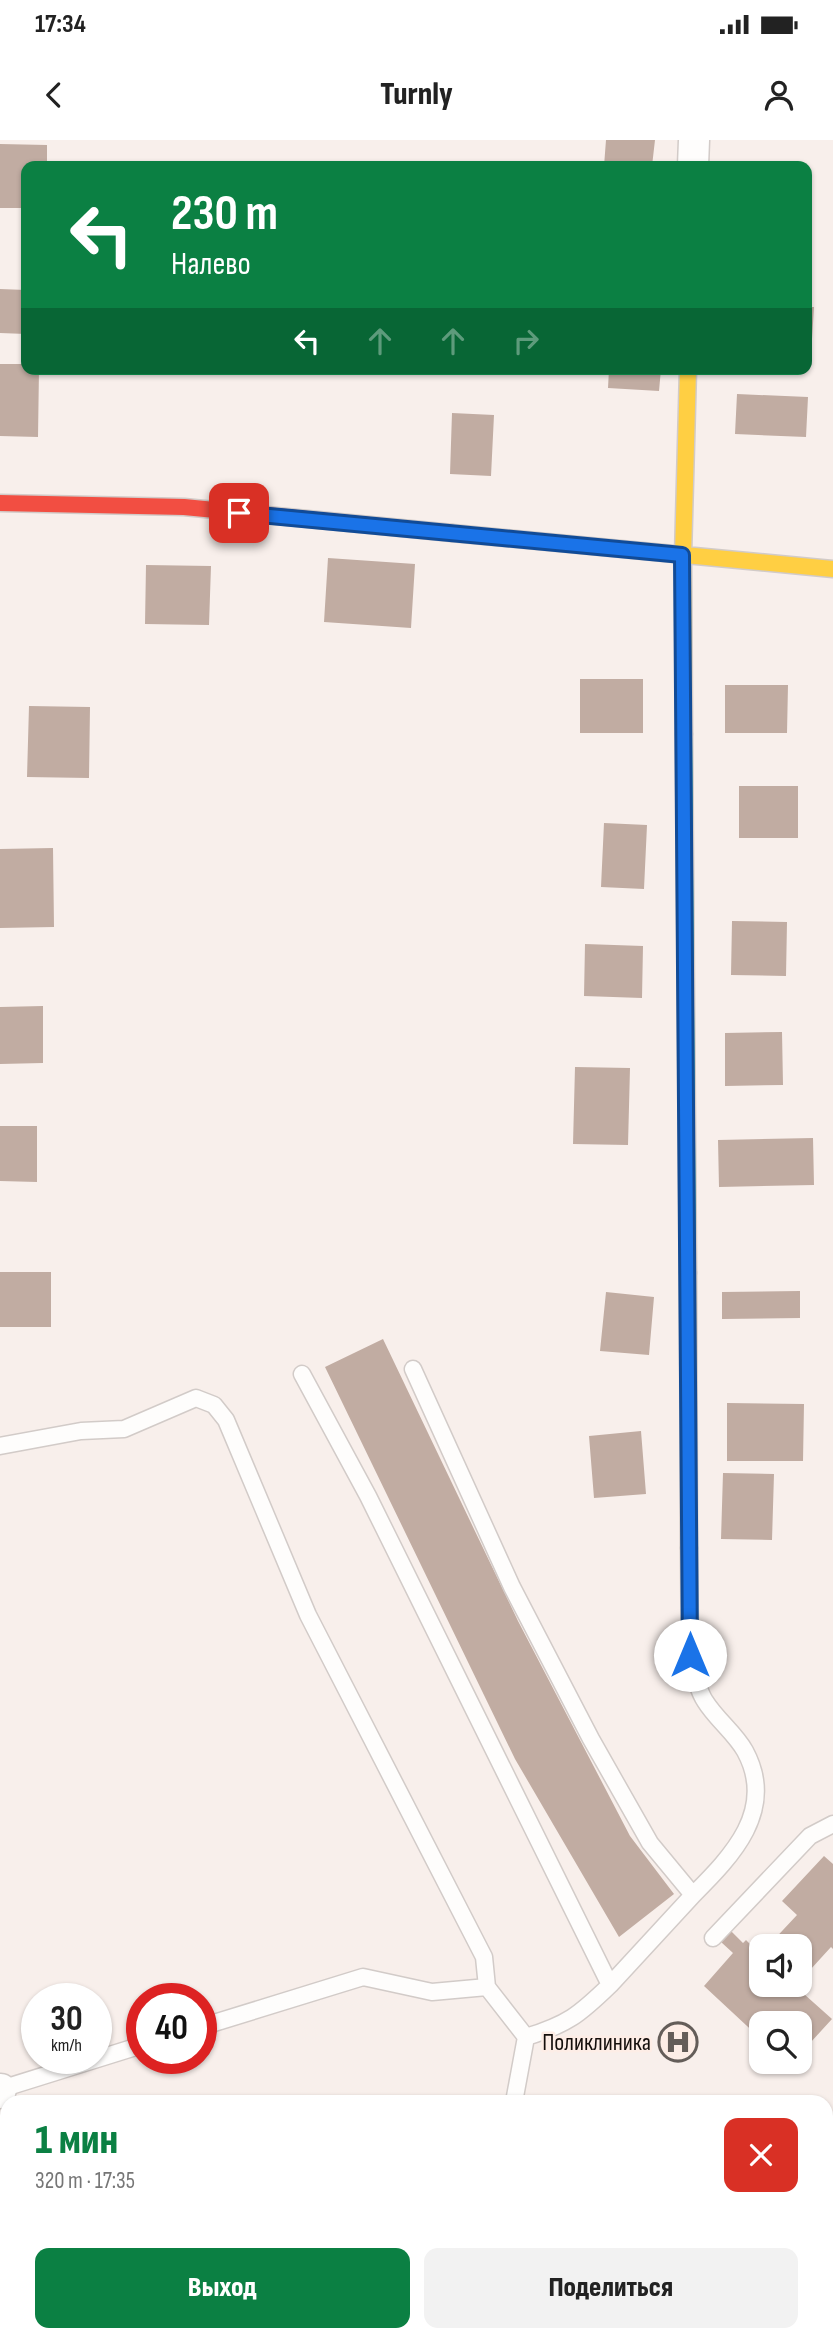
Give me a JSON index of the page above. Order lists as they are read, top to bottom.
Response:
{
  "places": {
    "hospital": ["Поликлиника"]
  },
  "page": {
    "status": "17:34",
    "header": "Turnly",
    "turn": ["230 m", "Налево"],
    "speed": "30 km/h",
    "limit": "40",
    "heading": ["1 мин", "320 m · 17:35"],
    "buttons": ["Выход", "Поделиться"]
  }
}
